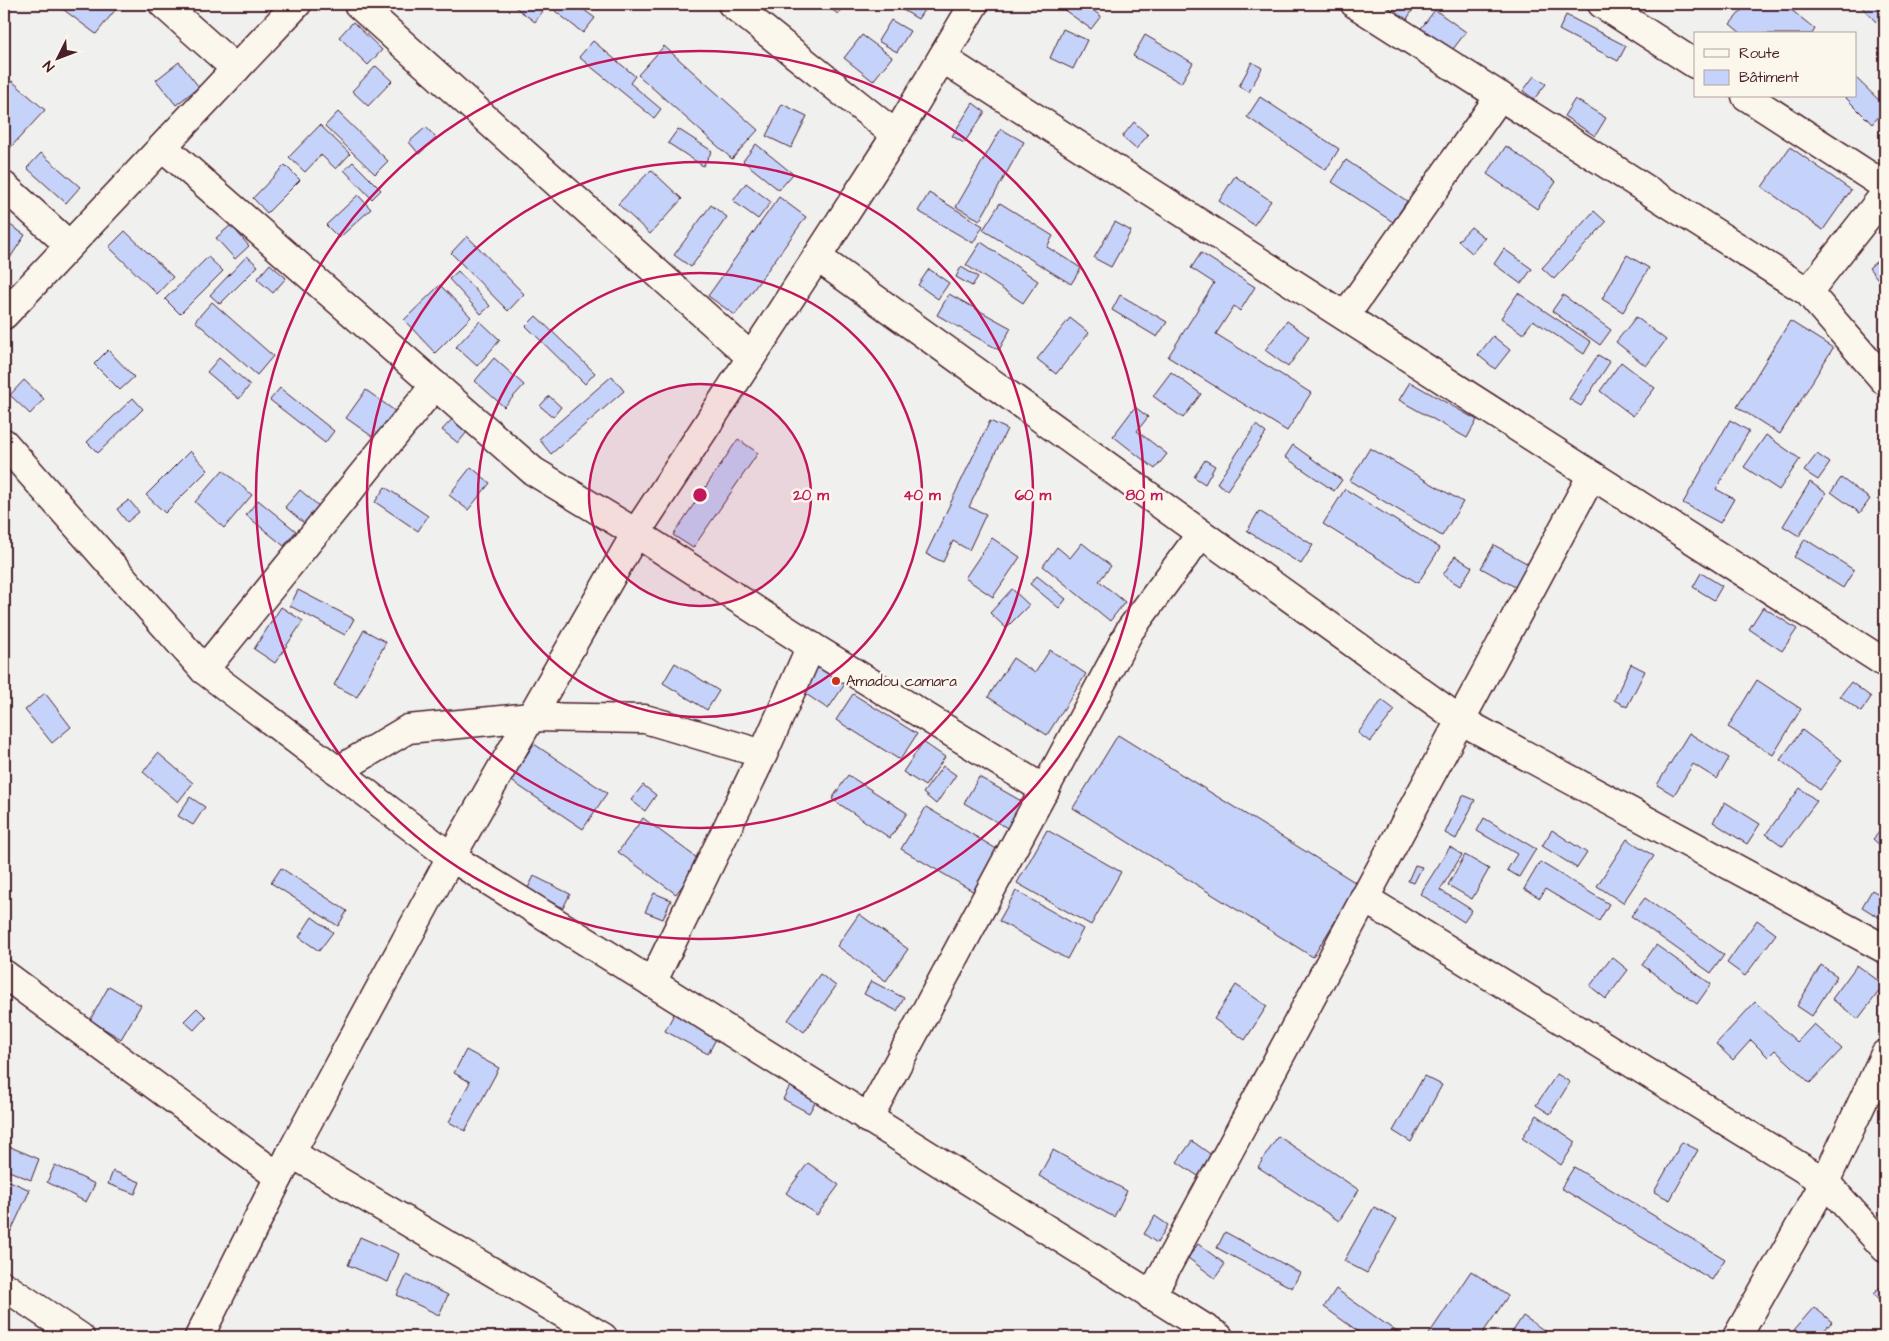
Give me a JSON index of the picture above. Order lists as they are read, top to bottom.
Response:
{
  "places": ["Amadou camara"],
  "legend": ["Route", "Bâtiment"],
  "north": "bottom left",
  "rings": [
    "20 m",
    "40 m",
    "60 m",
    "80 m"
  ]
}
